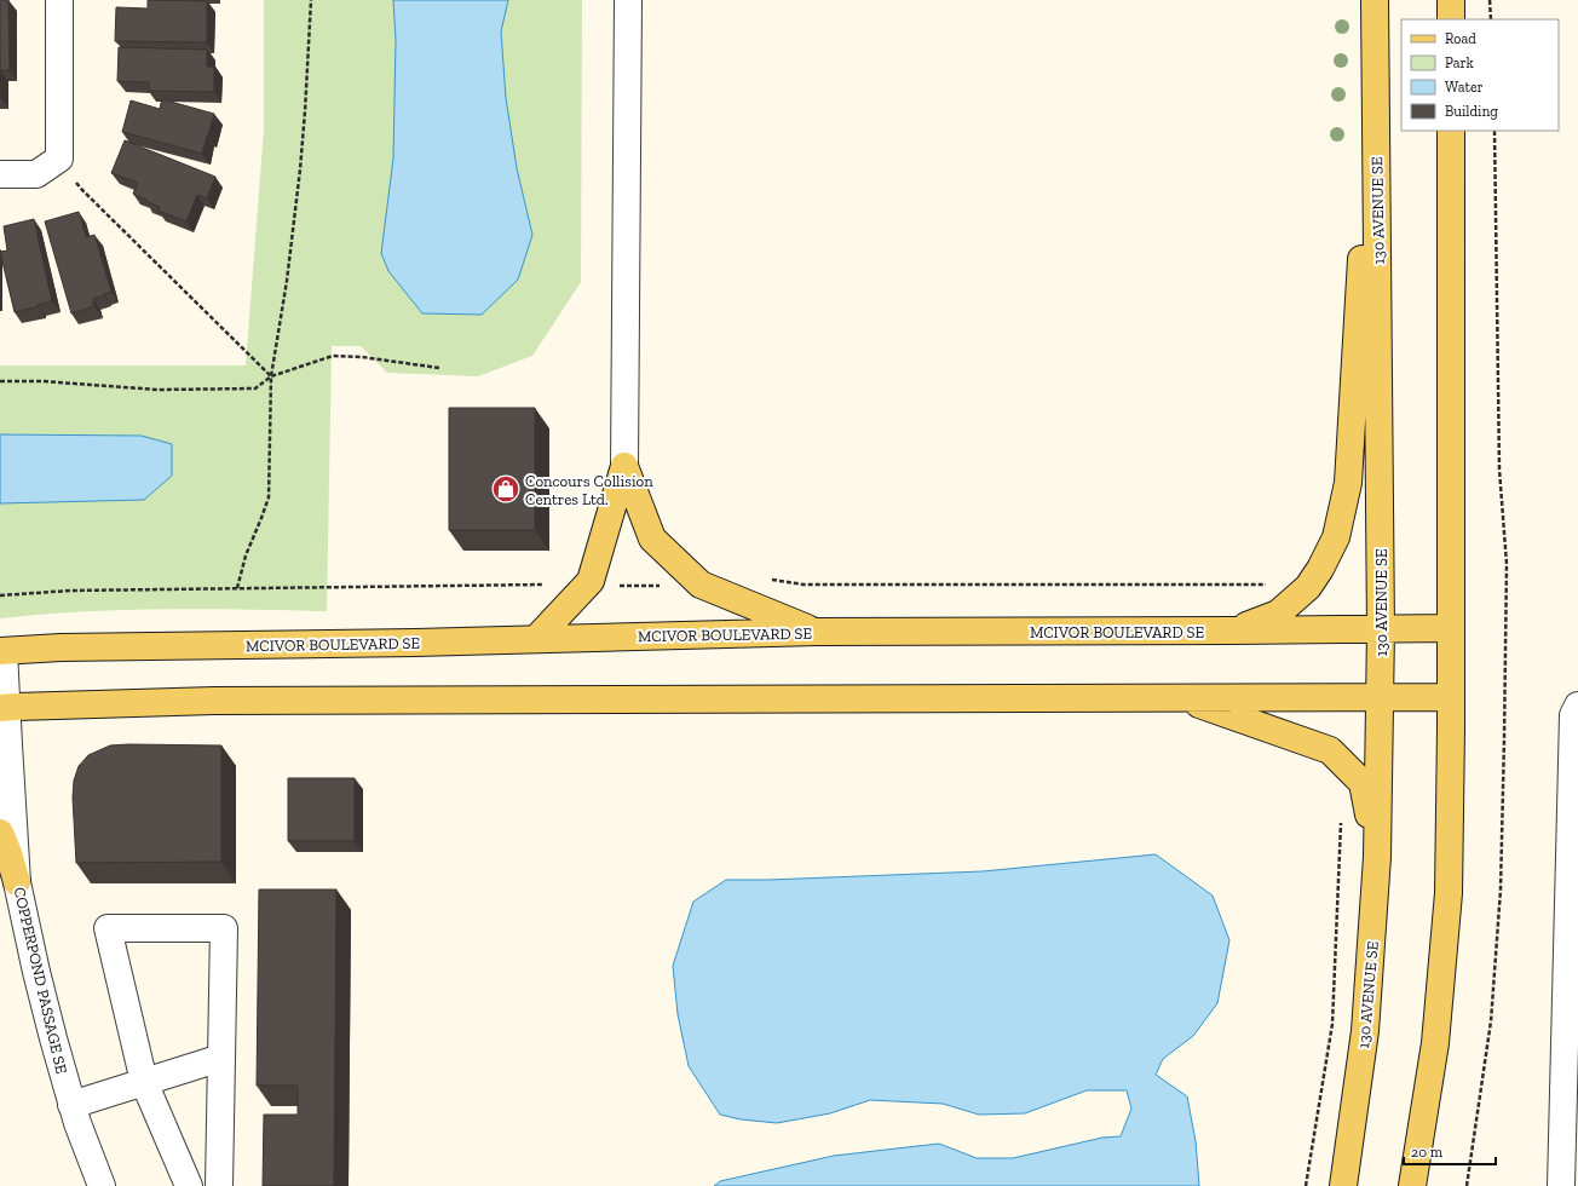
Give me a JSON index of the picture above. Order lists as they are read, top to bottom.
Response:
{
  "streets": {
    "main road": ["130 AVENUE SE", "MCIVOR BOULEVARD SE"],
    "street": ["COPPERPOND PASSAGE SE"]
  },
  "crossings": [
    ["130 AVENUE SE", "MCIVOR BOULEVARD SE"],
    ["MCIVOR BOULEVARD SE", "COPPERPOND PASSAGE SE"]
  ],
  "places": {
    "shop": ["Concours Collision Centres Ltd."]
  },
  "legend": [
    "Road",
    "Park",
    "Water",
    "Building"
  ],
  "scale_bar": "20 m"
}
